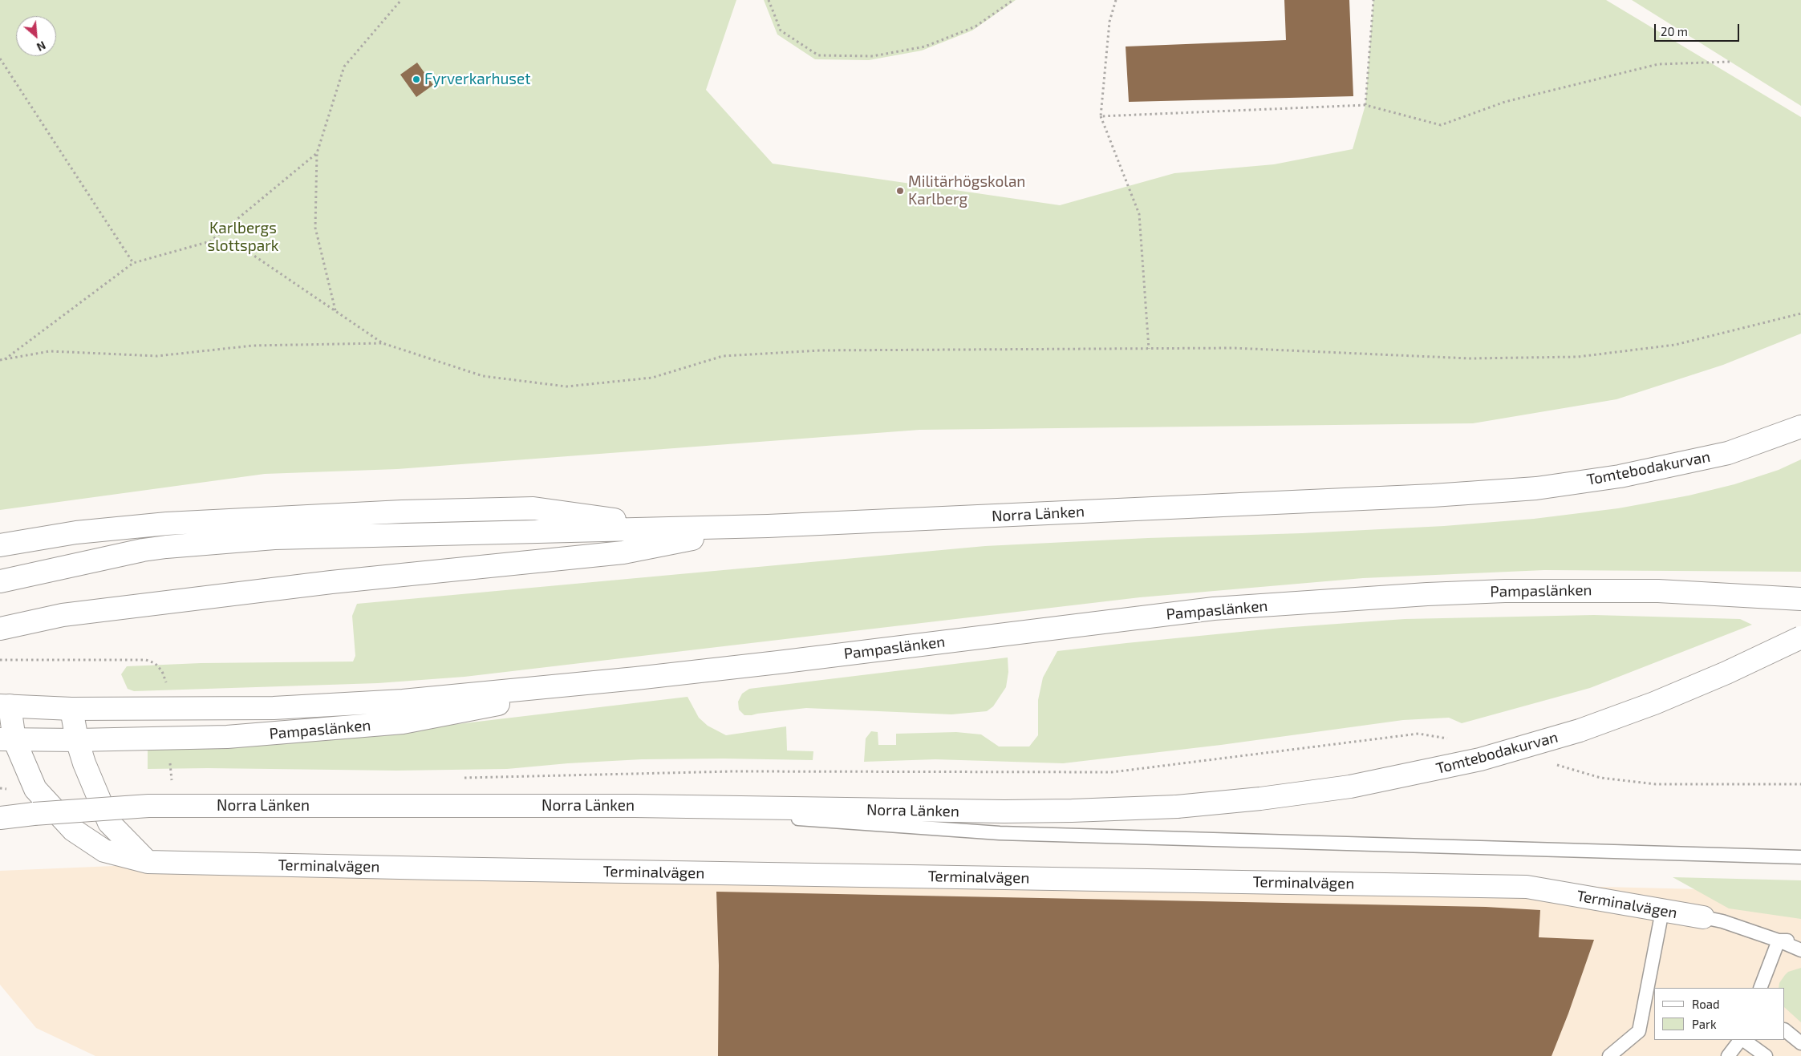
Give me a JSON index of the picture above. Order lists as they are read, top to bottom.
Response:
{
  "streets": {
    "main road": [
      "Tomtebodakurvan",
      "Norra Länken",
      "Pampaslänken",
      "Terminalvägen"
    ]
  },
  "crossings": [
    ["Tomtebodakurvan", "Norra Länken"],
    ["Pampaslänken", "Terminalvägen"]
  ],
  "parks": ["Karlbergs slottspark"],
  "places": ["Fyrverkarhuset", "Militärhögskolan Karlberg"],
  "legend": ["Road", "Park"],
  "scale_bar": "20 m",
  "north": "bottom right"
}
